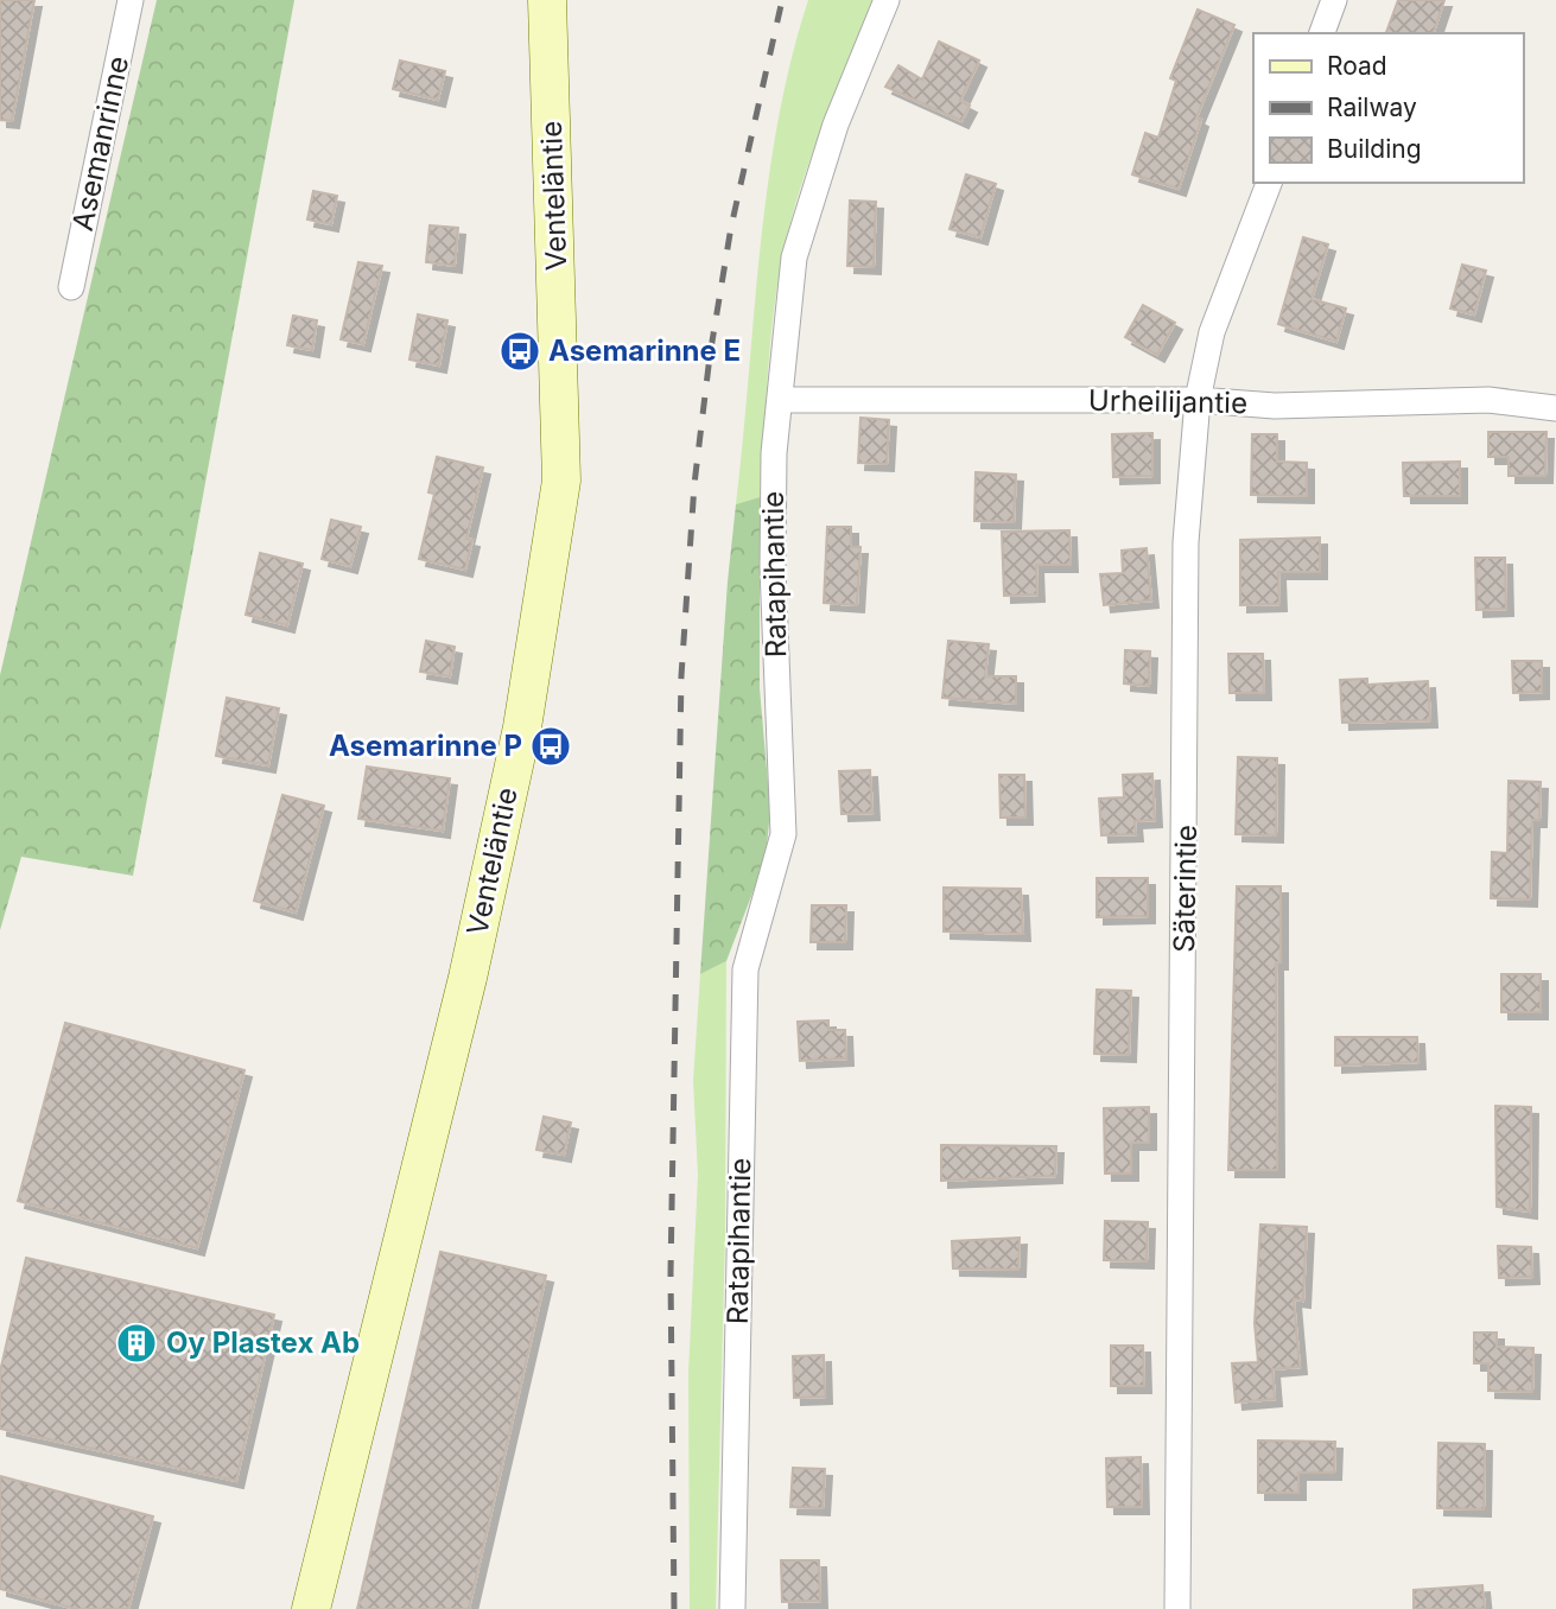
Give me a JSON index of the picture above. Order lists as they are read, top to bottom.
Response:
{
  "streets": {
    "street": [
      "Asemanrinne",
      "Venteläntie",
      "Urheilijantie",
      "Ratapihantie",
      "Säterintie"
    ]
  },
  "crossings": [
    ["Urheilijantie", "Ratapihantie"],
    ["Urheilijantie", "Säterintie"]
  ],
  "places": {
    "bus stop": ["Asemarinne E", "Asemarinne P"],
    "building": ["Oy Plastex Ab"]
  },
  "legend": ["Road", "Railway", "Building"]
}
